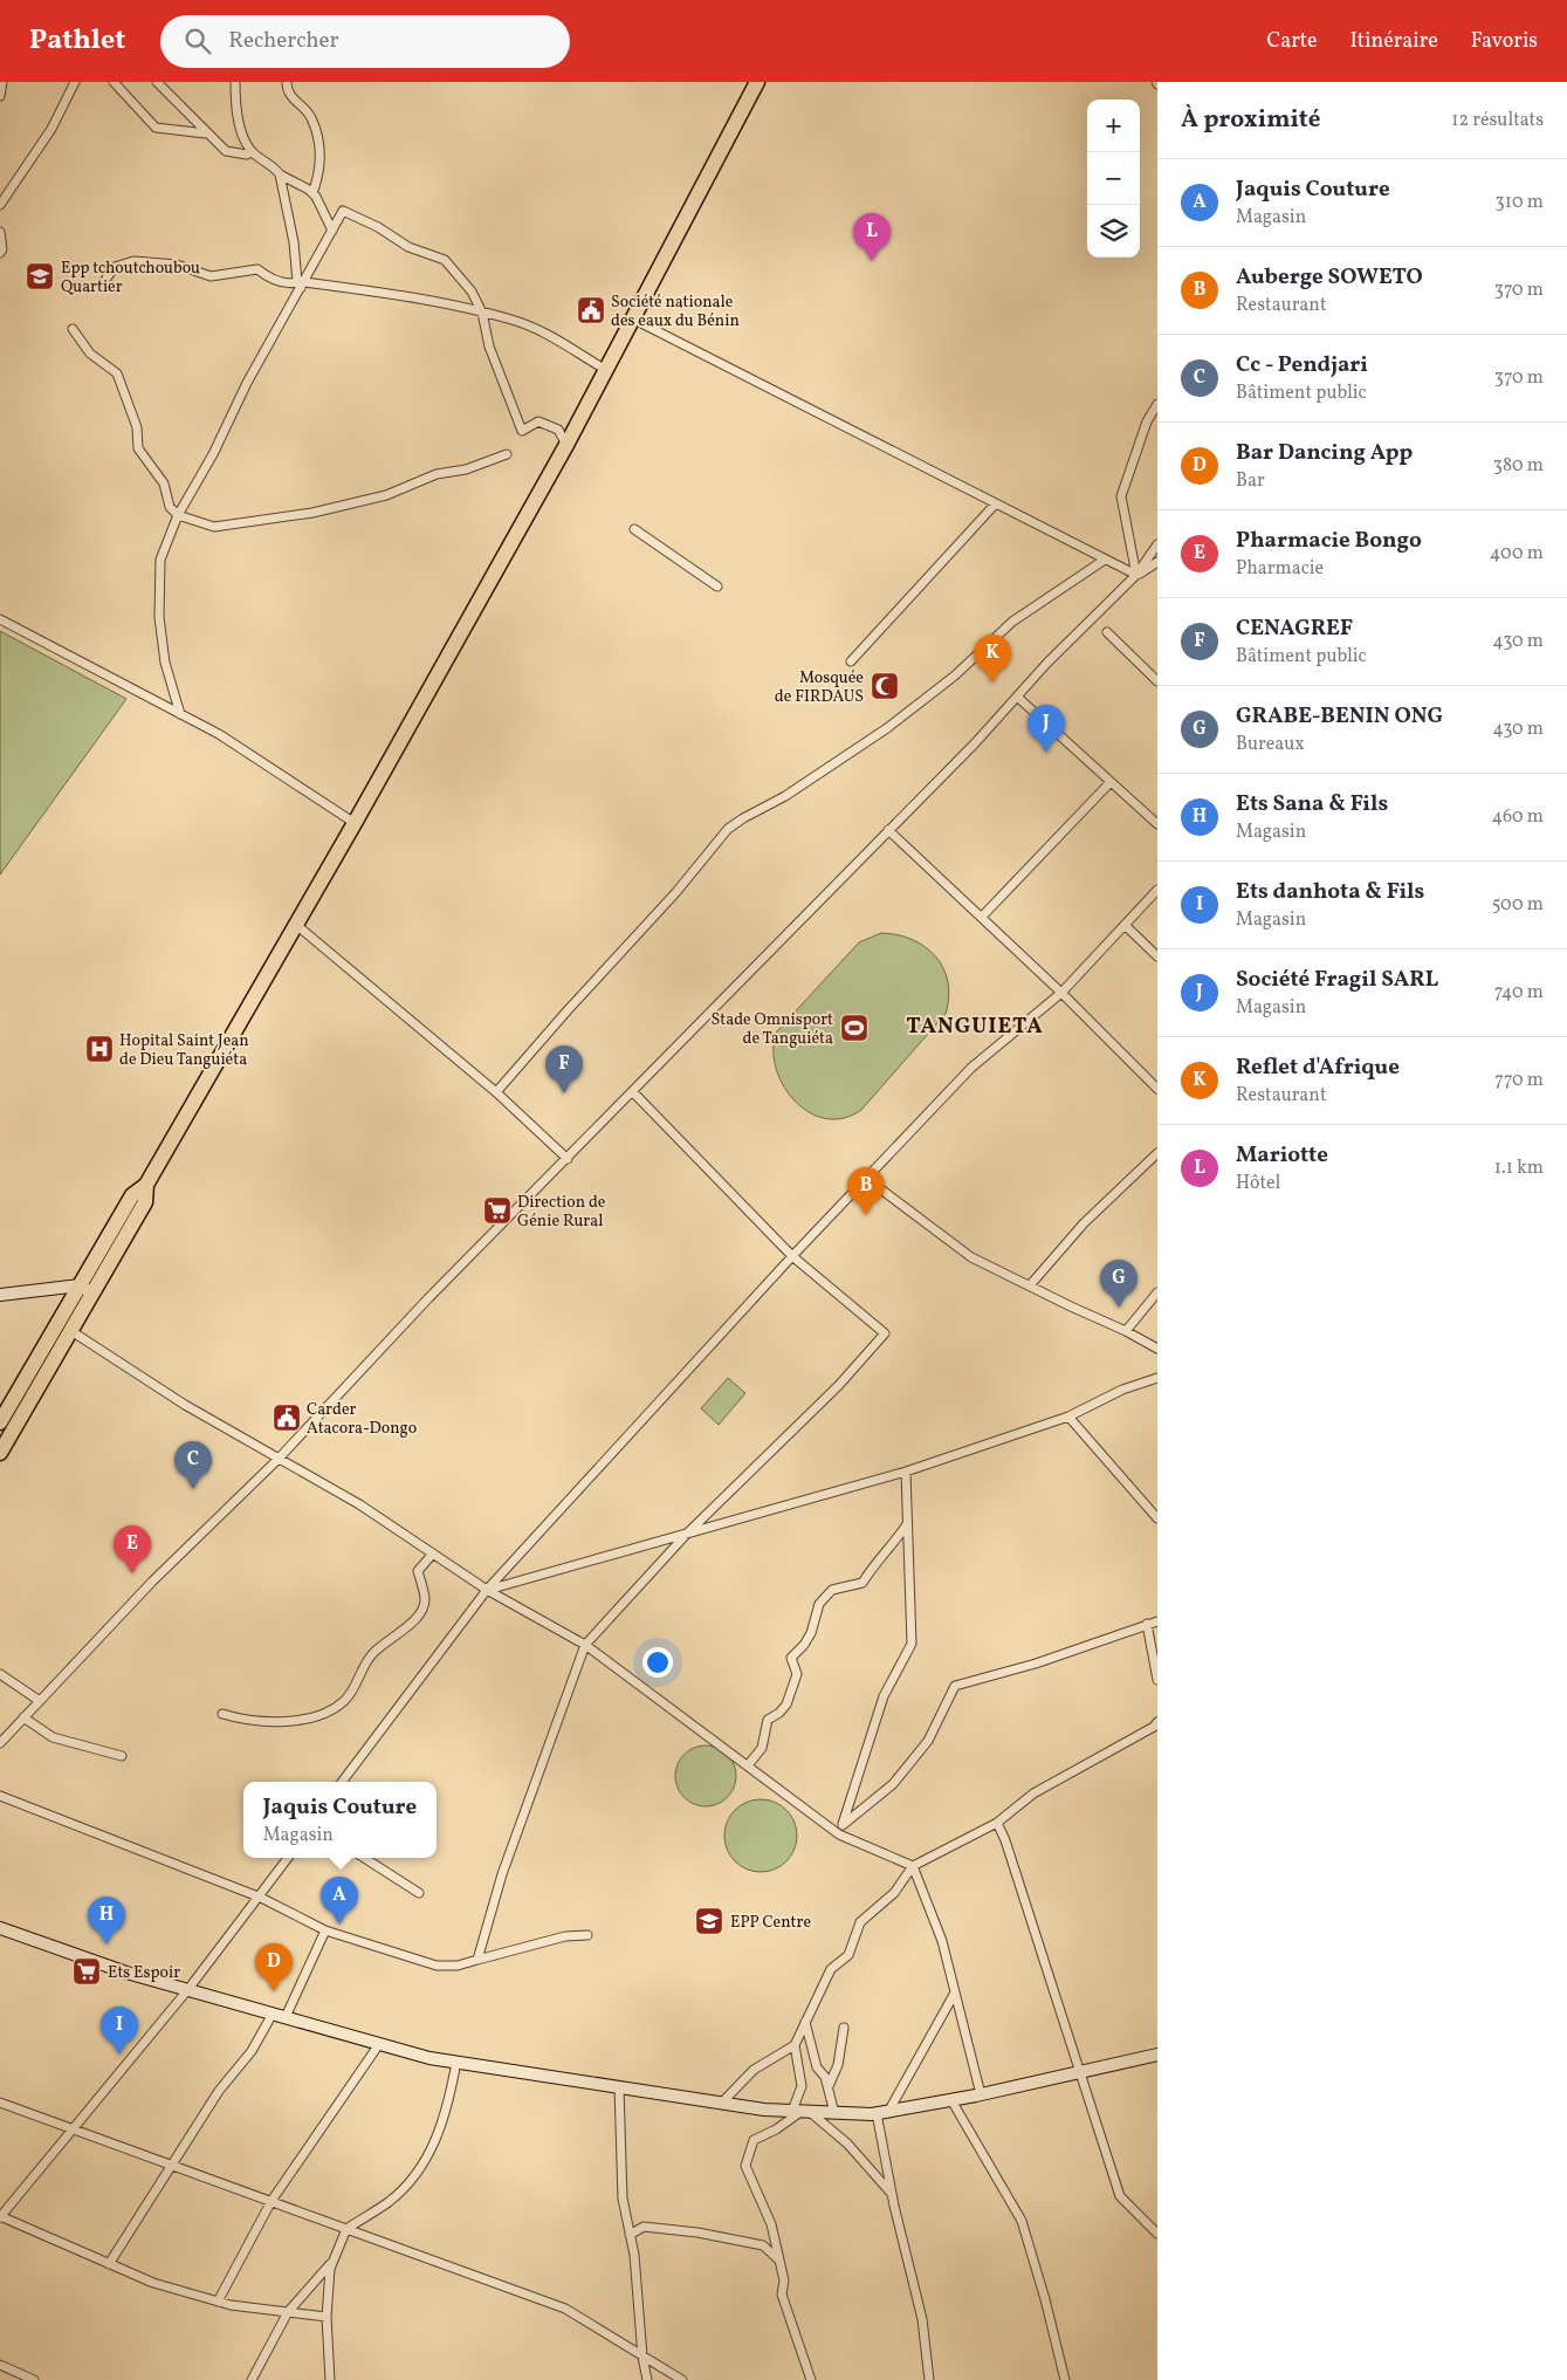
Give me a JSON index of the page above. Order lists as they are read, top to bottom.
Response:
{
  "districts": ["TANGUIETA"],
  "places": {
    "school or university": ["Epp tchoutchoubou Quartier", "EPP Centre"],
    "public building": ["Société nationale des eaux du Bénin", "Carder Atacora-Dongo"],
    "mosque": ["Mosquée de FIRDAUS"],
    "sports": ["Stade Omnisport de Tanguiéta"],
    "hospital": ["Hopital Saint Jean de Dieu Tanguiéta"],
    "supermarket": ["Direction de Génie Rural", "Ets Espoir"]
  },
  "page": {
    "header": "Pathlet",
    "search": "Rechercher",
    "nav": ["Carte", "Itinéraire", "Favoris"],
    "heading": ["À proximité", "12 résultats"],
    "map_buttons": ["+", "−"],
    "list": [
      {
        "mark": "A",
        "name": "Jaquis Couture",
        "note": "Magasin",
        "value": "310 m"
      },
      {
        "mark": "B",
        "name": "Auberge SOWETO",
        "note": "Restaurant",
        "value": "370 m"
      },
      {
        "mark": "C",
        "name": "Cc - Pendjari",
        "note": "Bâtiment public",
        "value": "370 m"
      },
      {
        "mark": "D",
        "name": "Bar Dancing App",
        "note": "Bar",
        "value": "380 m"
      },
      {
        "mark": "E",
        "name": "Pharmacie Bongo",
        "note": "Pharmacie",
        "value": "400 m"
      },
      {
        "mark": "F",
        "name": "CENAGREF",
        "note": "Bâtiment public",
        "value": "430 m"
      },
      {
        "mark": "G",
        "name": "GRABE-BENIN ONG",
        "note": "Bureaux",
        "value": "430 m"
      },
      {
        "mark": "H",
        "name": "Ets Sana & Fils",
        "note": "Magasin",
        "value": "460 m"
      },
      {
        "mark": "I",
        "name": "Ets danhota & Fils",
        "note": "Magasin",
        "value": "500 m"
      },
      {
        "mark": "J",
        "name": "Société Fragil SARL",
        "note": "Magasin",
        "value": "740 m"
      },
      {
        "mark": "K",
        "name": "Reflet d'Afrique",
        "note": "Restaurant",
        "value": "770 m"
      },
      {
        "mark": "L",
        "name": "Mariotte",
        "note": "Hôtel",
        "value": "1.1 km"
      }
    ],
    "pins": [
      "L",
      "K",
      "J",
      "F",
      "B",
      "G",
      "C",
      "E",
      "A",
      "H",
      "D",
      "I"
    ],
    "popup": ["Jaquis Couture", "Magasin"]
  }
}
